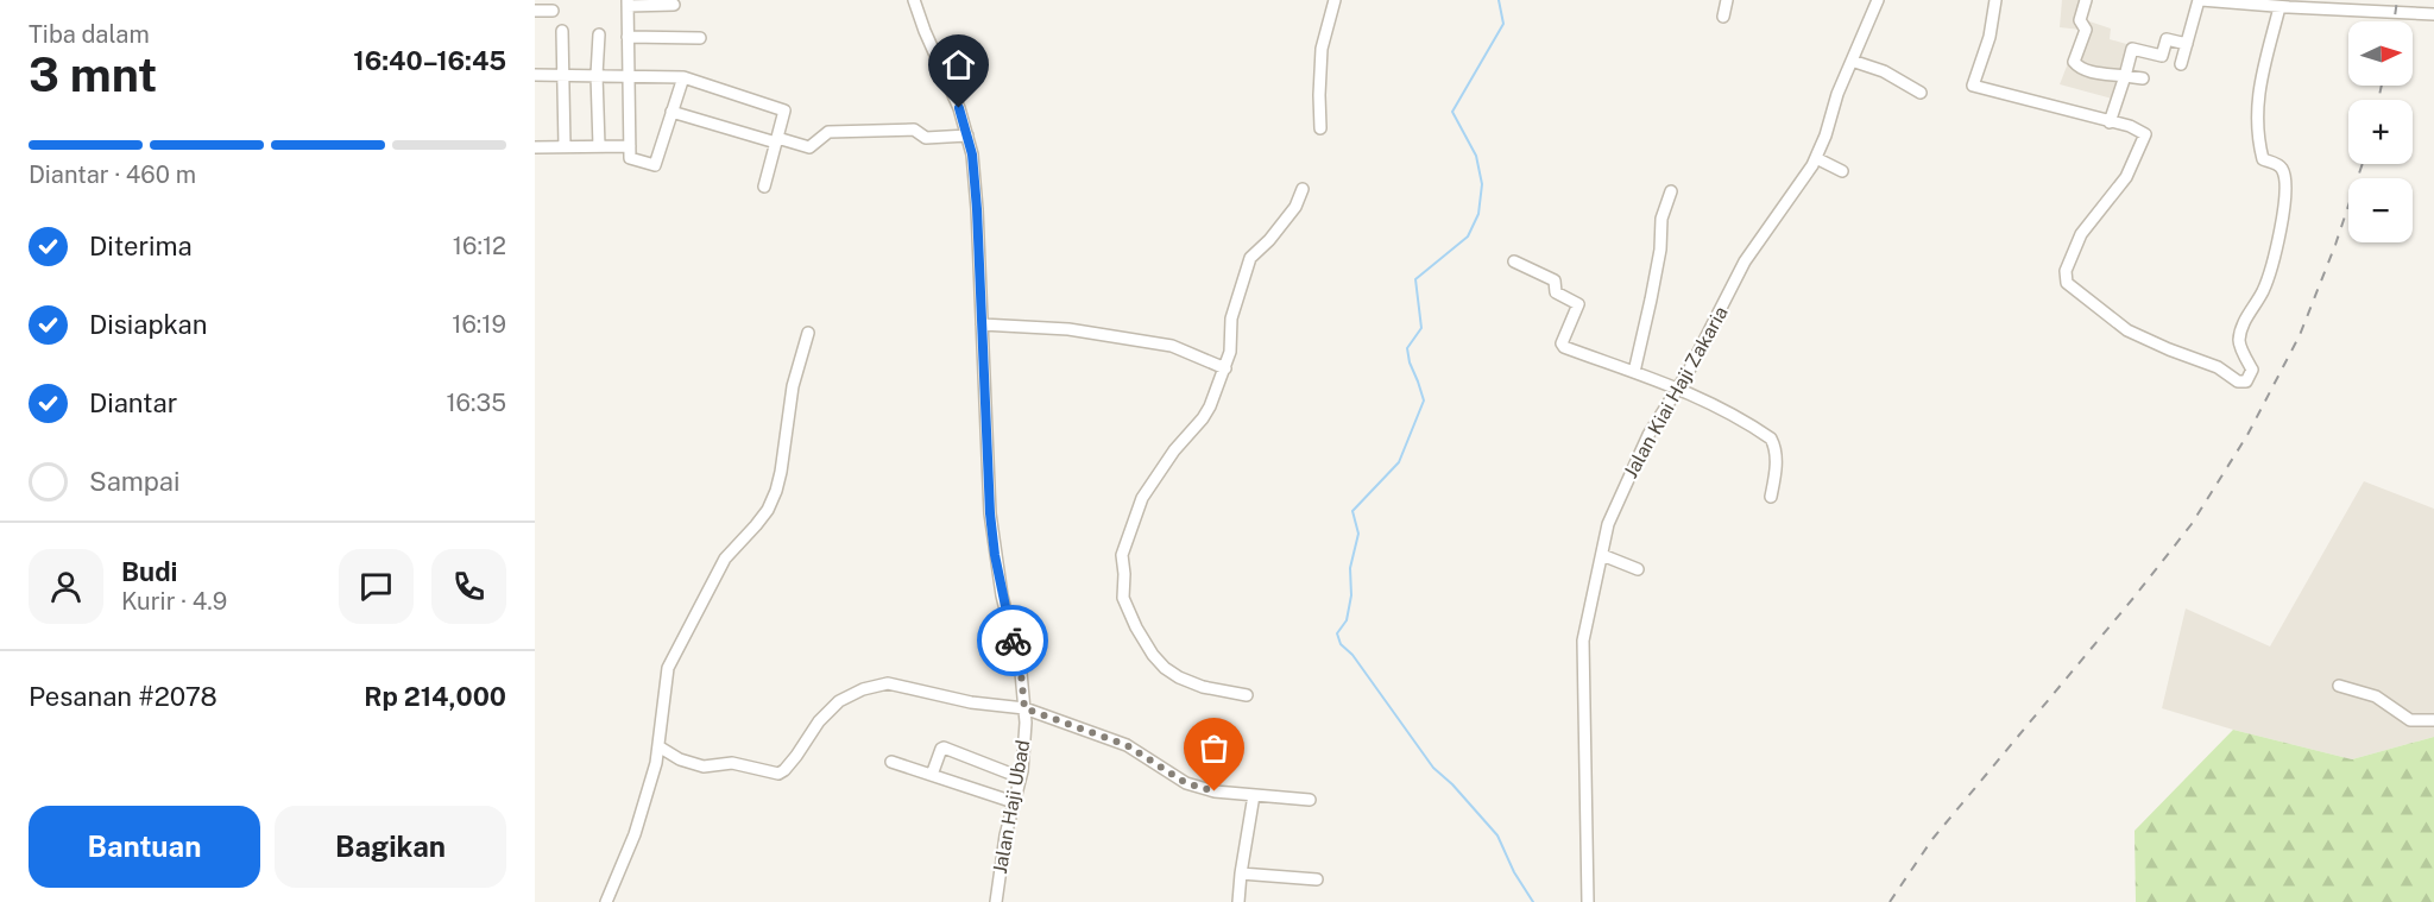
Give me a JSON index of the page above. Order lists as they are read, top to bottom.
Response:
{
  "streets": {
    "street": ["Jalan Kiai Haji Zakaria", "Jalan Haji Ubad"]
  },
  "north": "right",
  "page": {
    "heading": ["3 mnt", "Tiba dalam", "16:40–16:45"],
    "panel": [
      "Budi",
      "Kurir · 4.9",
      "Pesanan #2078",
      "Rp 214,000"
    ],
    "map_buttons": ["+", "−"],
    "bar": "Diantar · 460 m",
    "list": [
      ["Diterima", "16:12"],
      ["Disiapkan", "16:19"],
      ["Diantar", "16:35"],
      "Sampai"
    ],
    "buttons": ["Bantuan", "Bagikan"]
  }
}
